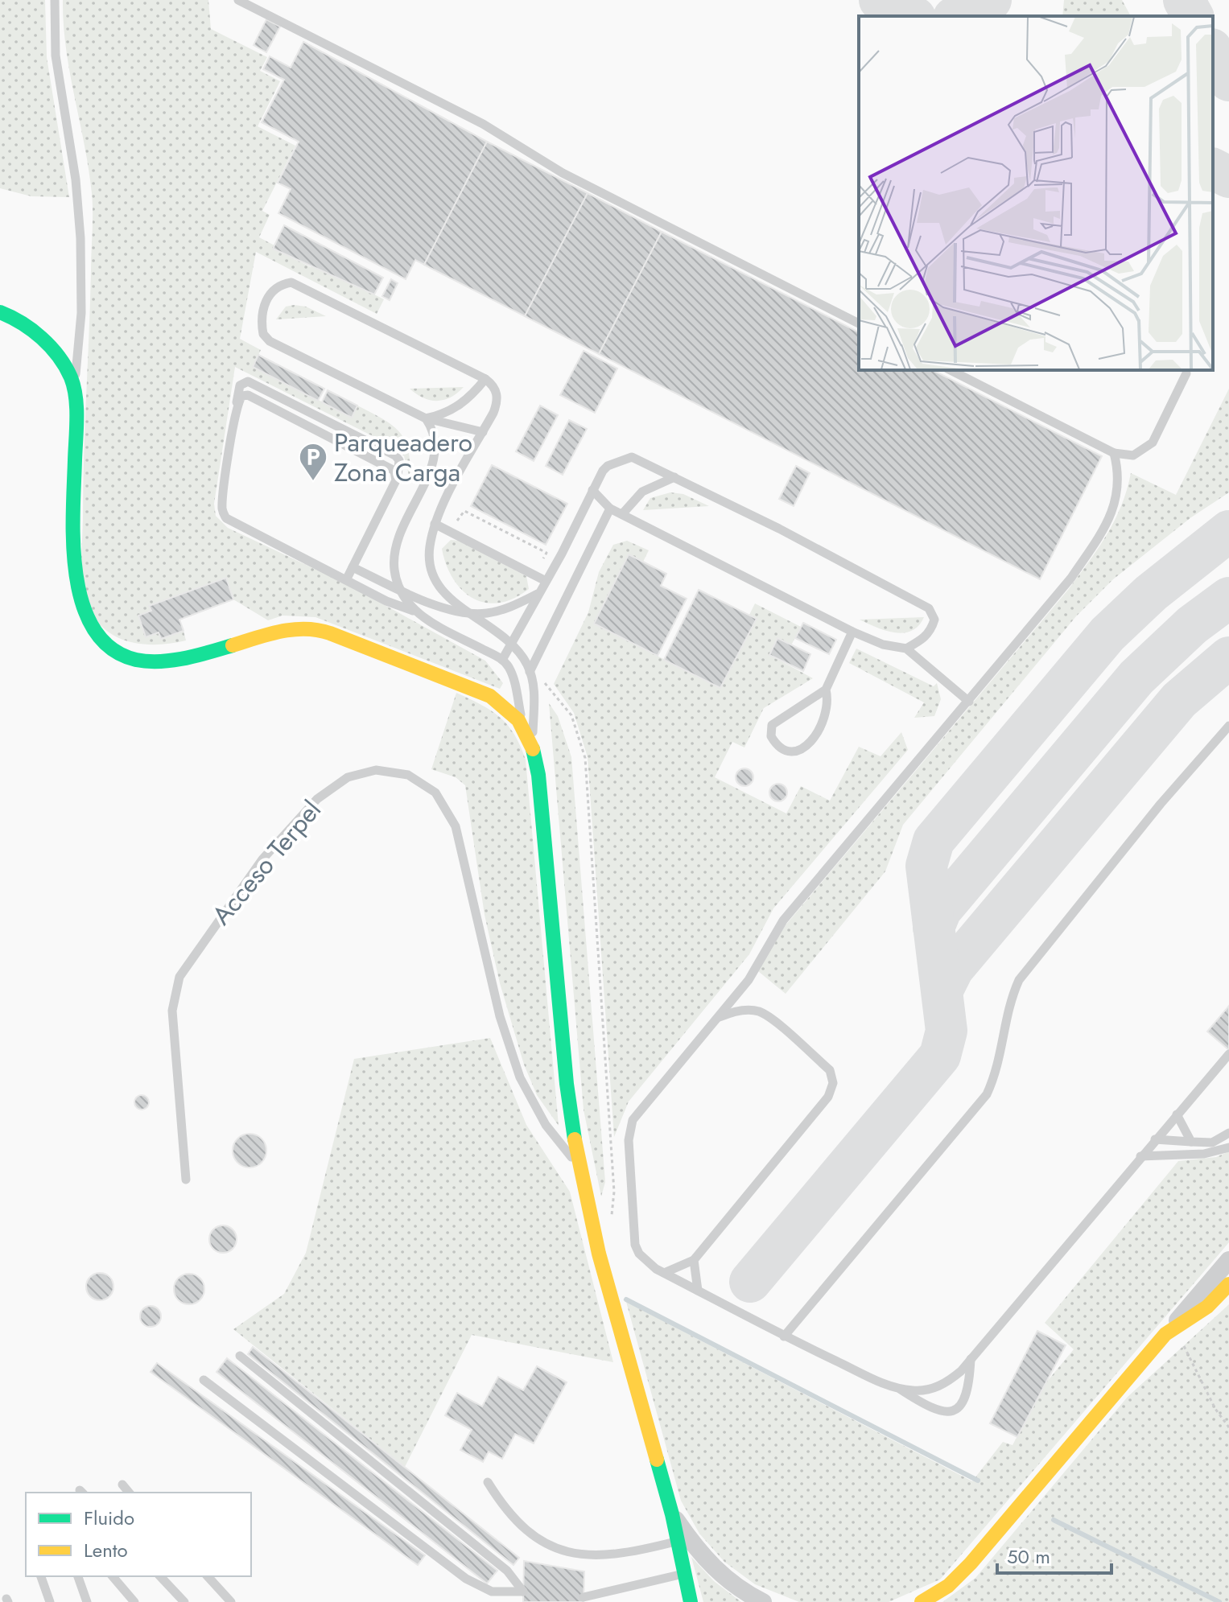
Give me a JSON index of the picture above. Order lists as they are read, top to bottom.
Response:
{
  "streets": {
    "lane": ["Acceso Terpel"]
  },
  "places": {
    "parking": ["Parqueadero Zona Carga"]
  },
  "legend": ["Fluido", "Lento"],
  "scale_bar": "50 m"
}
